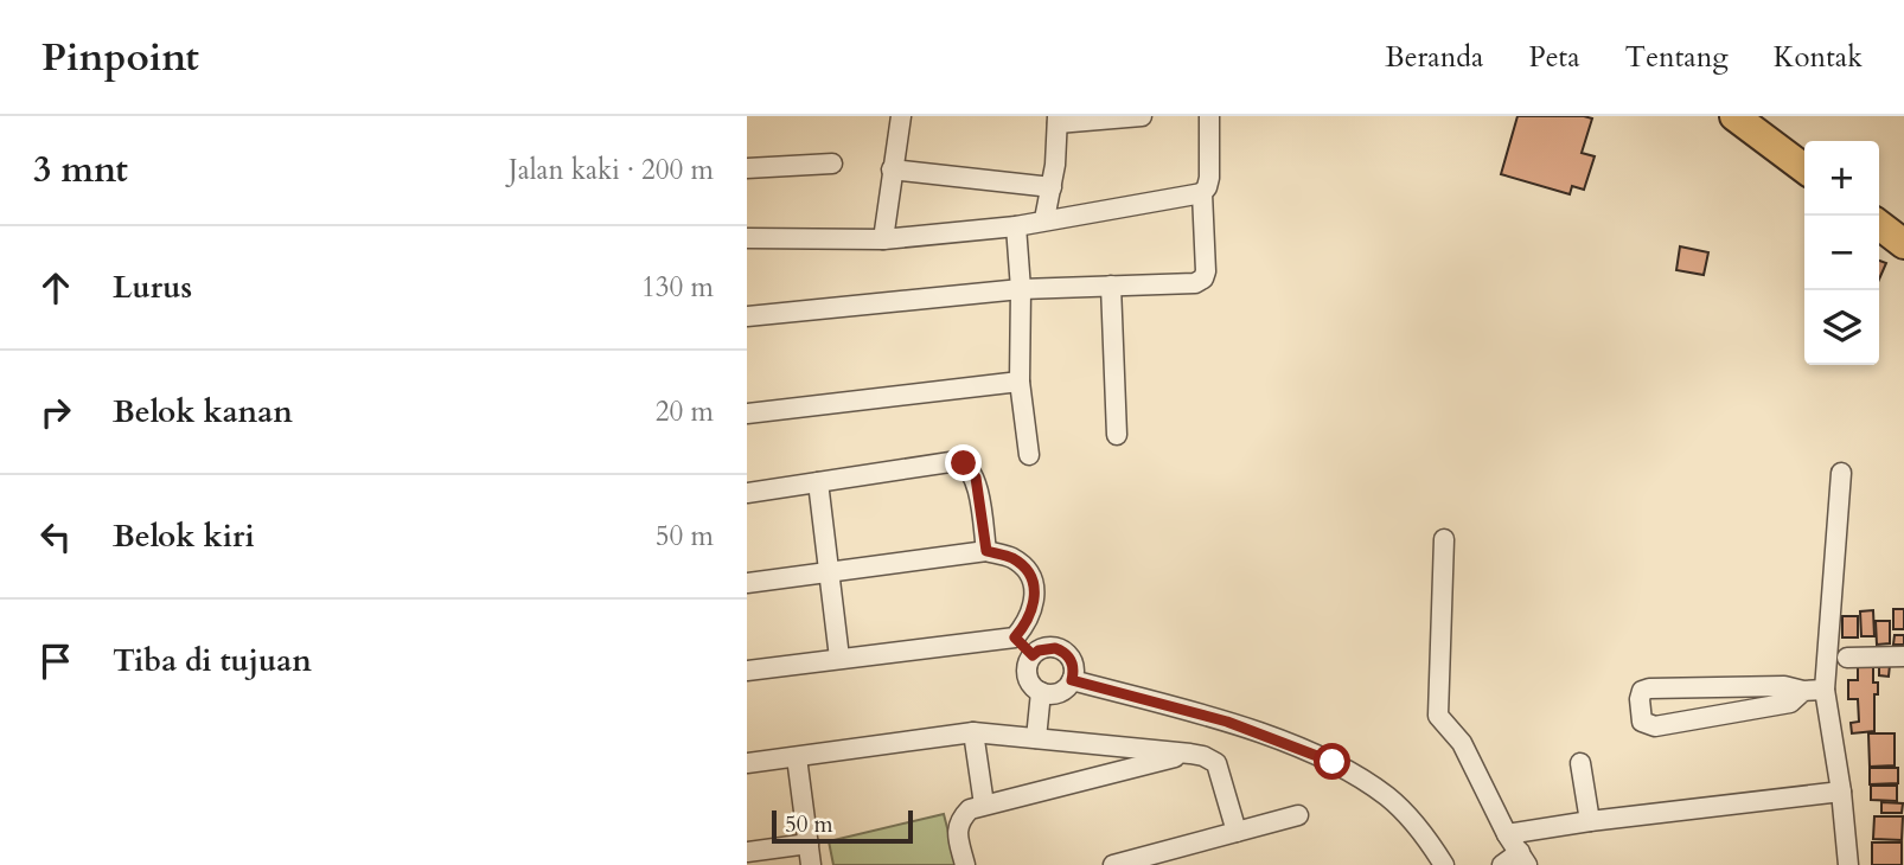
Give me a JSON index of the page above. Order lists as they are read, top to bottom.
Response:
{
  "scale_bar": "50 m",
  "page": {
    "header": "Pinpoint",
    "nav": [
      "Beranda",
      "Peta",
      "Tentang",
      "Kontak"
    ],
    "heading": ["3 mnt", "Jalan kaki · 200 m"],
    "map_buttons": ["+", "−"],
    "list": [
      ["Lurus", "130 m"],
      ["Belok kanan", "20 m"],
      ["Belok kiri", "50 m"],
      "Tiba di tujuan"
    ],
    "scale": "50 m"
  }
}
